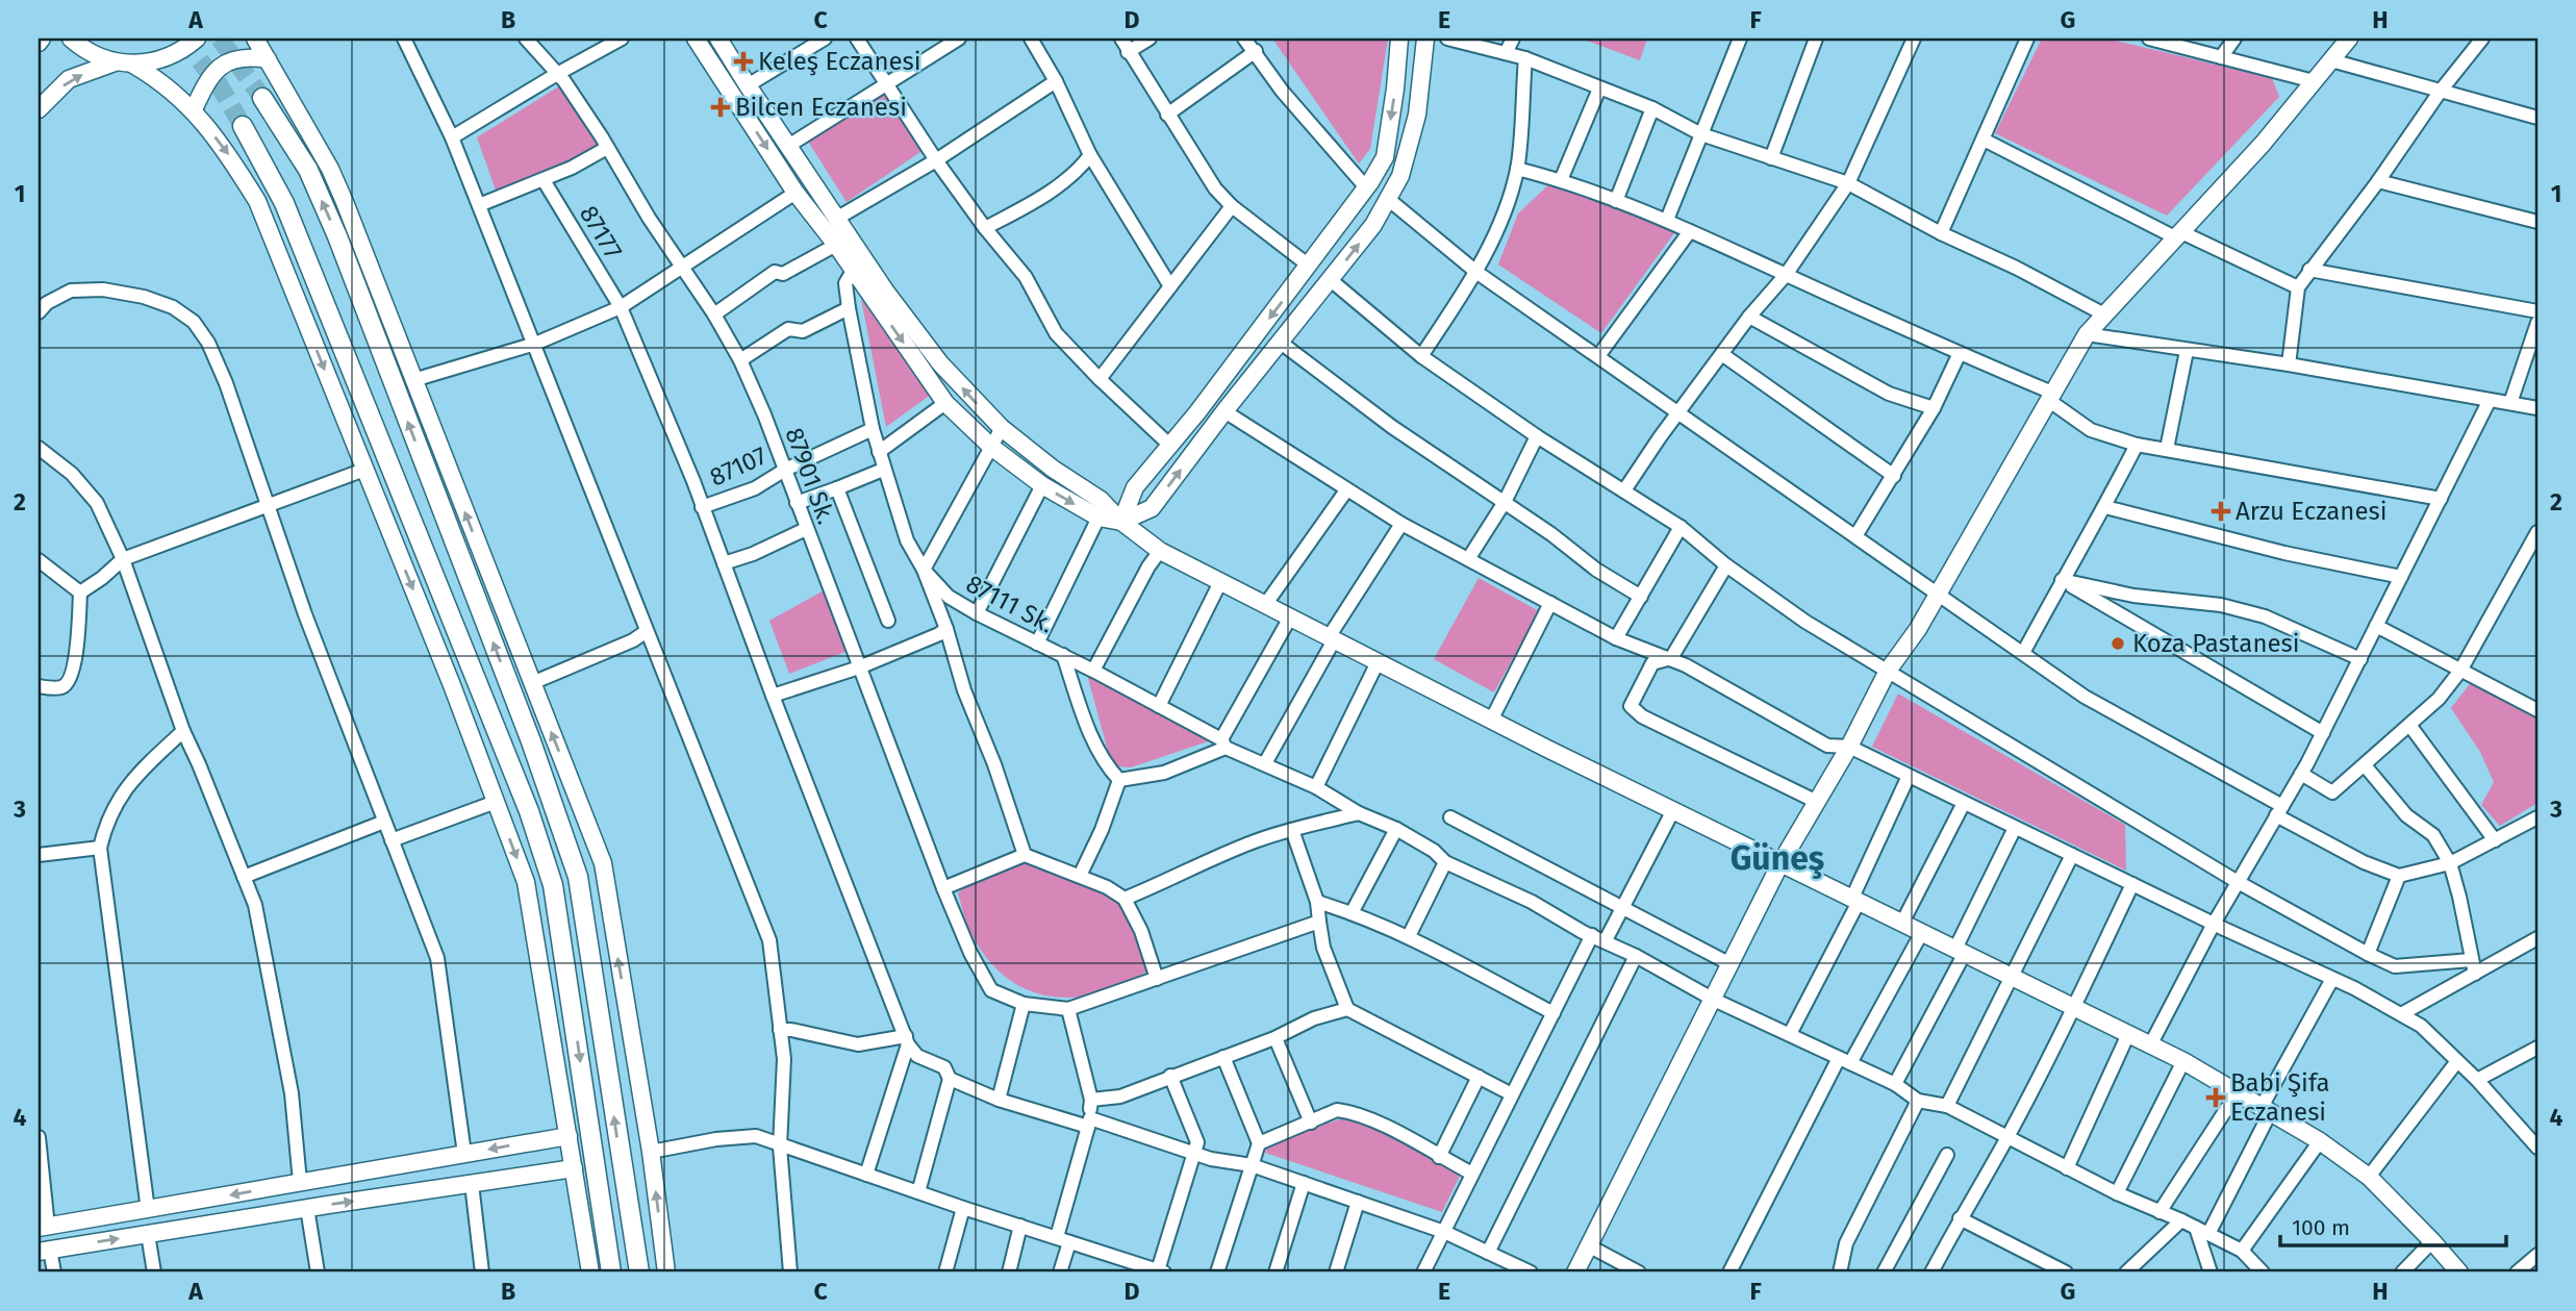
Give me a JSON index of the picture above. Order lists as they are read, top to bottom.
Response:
{
  "streets": {
    "street": [
      "87177",
      "87107",
      "87901 Sk.",
      "87111 Sk."
    ]
  },
  "crossings": [
    ["87177", "87107"],
    ["87107", "87901 Sk."],
    ["87107", "87111 Sk."]
  ],
  "districts": ["Güneş"],
  "places": {
    "health": [
      "Keleş Eczanesi",
      "Bilcen Eczanesi",
      "Arzu Eczanesi",
      "Babi Şifa Eczanesi"
    ],
    "other": ["Koza Pastanesi"]
  },
  "scale_bar": "100 m",
  "grid": {
    "columns": [
      "A",
      "B",
      "C",
      "D",
      "E",
      "F",
      "G",
      "H"
    ],
    "rows": [
      "1",
      "2",
      "3",
      "4"
    ]
  }
}
